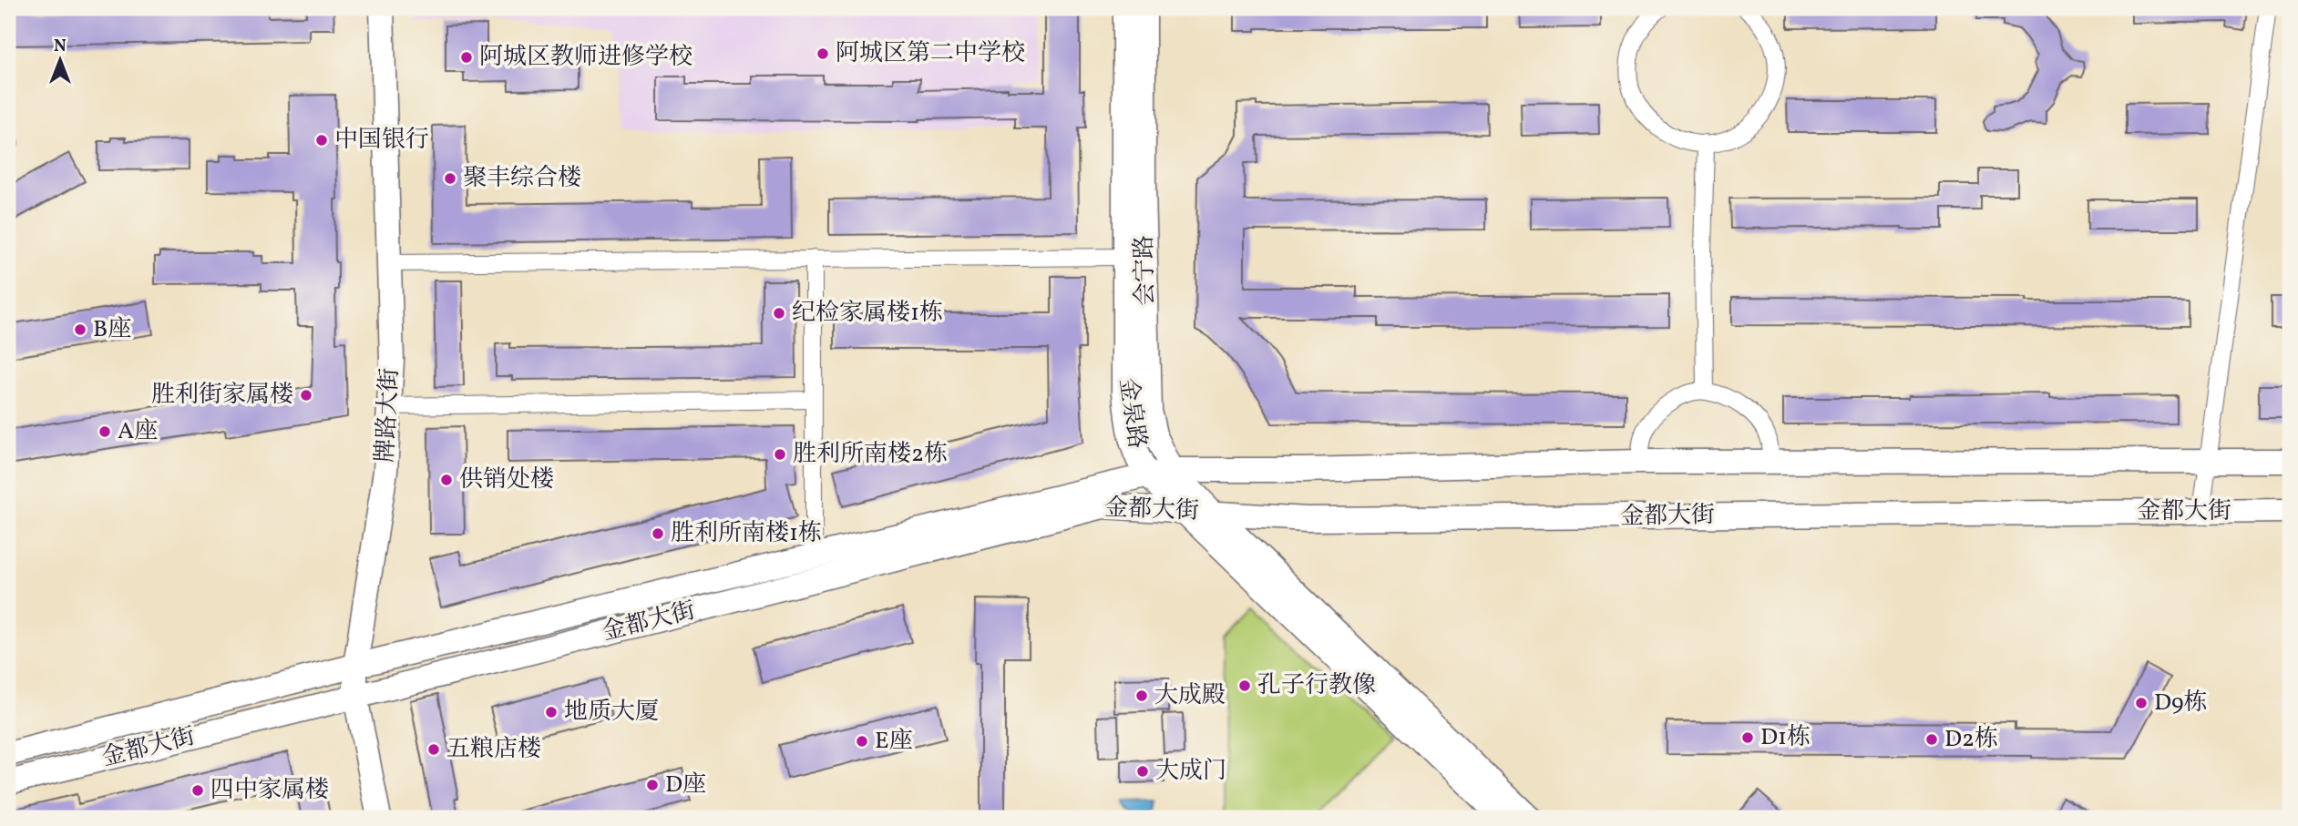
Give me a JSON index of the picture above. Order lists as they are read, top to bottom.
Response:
{
  "streets": {
    "main road": [
      "会宁路",
      "金泉路",
      "牌路大街",
      "金都大街"
    ]
  },
  "crossings": [
    ["会宁路", "金都大街"],
    ["金泉路", "金都大街"],
    ["牌路大街", "金都大街"]
  ],
  "places": [
    "阿城区第二中学校",
    "阿城区教师进修学校",
    "中国银行",
    "聚丰综合楼",
    "纪检家属楼1栋",
    "B座",
    "胜利街家属楼",
    "A座",
    "胜利所南楼2栋",
    "供销处楼",
    "胜利所南楼1栋",
    "孔子行教像",
    "大成殿",
    "D9栋",
    "地质大厦",
    "D1栋",
    "D2栋",
    "E座",
    "五粮店楼",
    "大成门",
    "D座",
    "四中家属楼"
  ],
  "north": "top"
}
